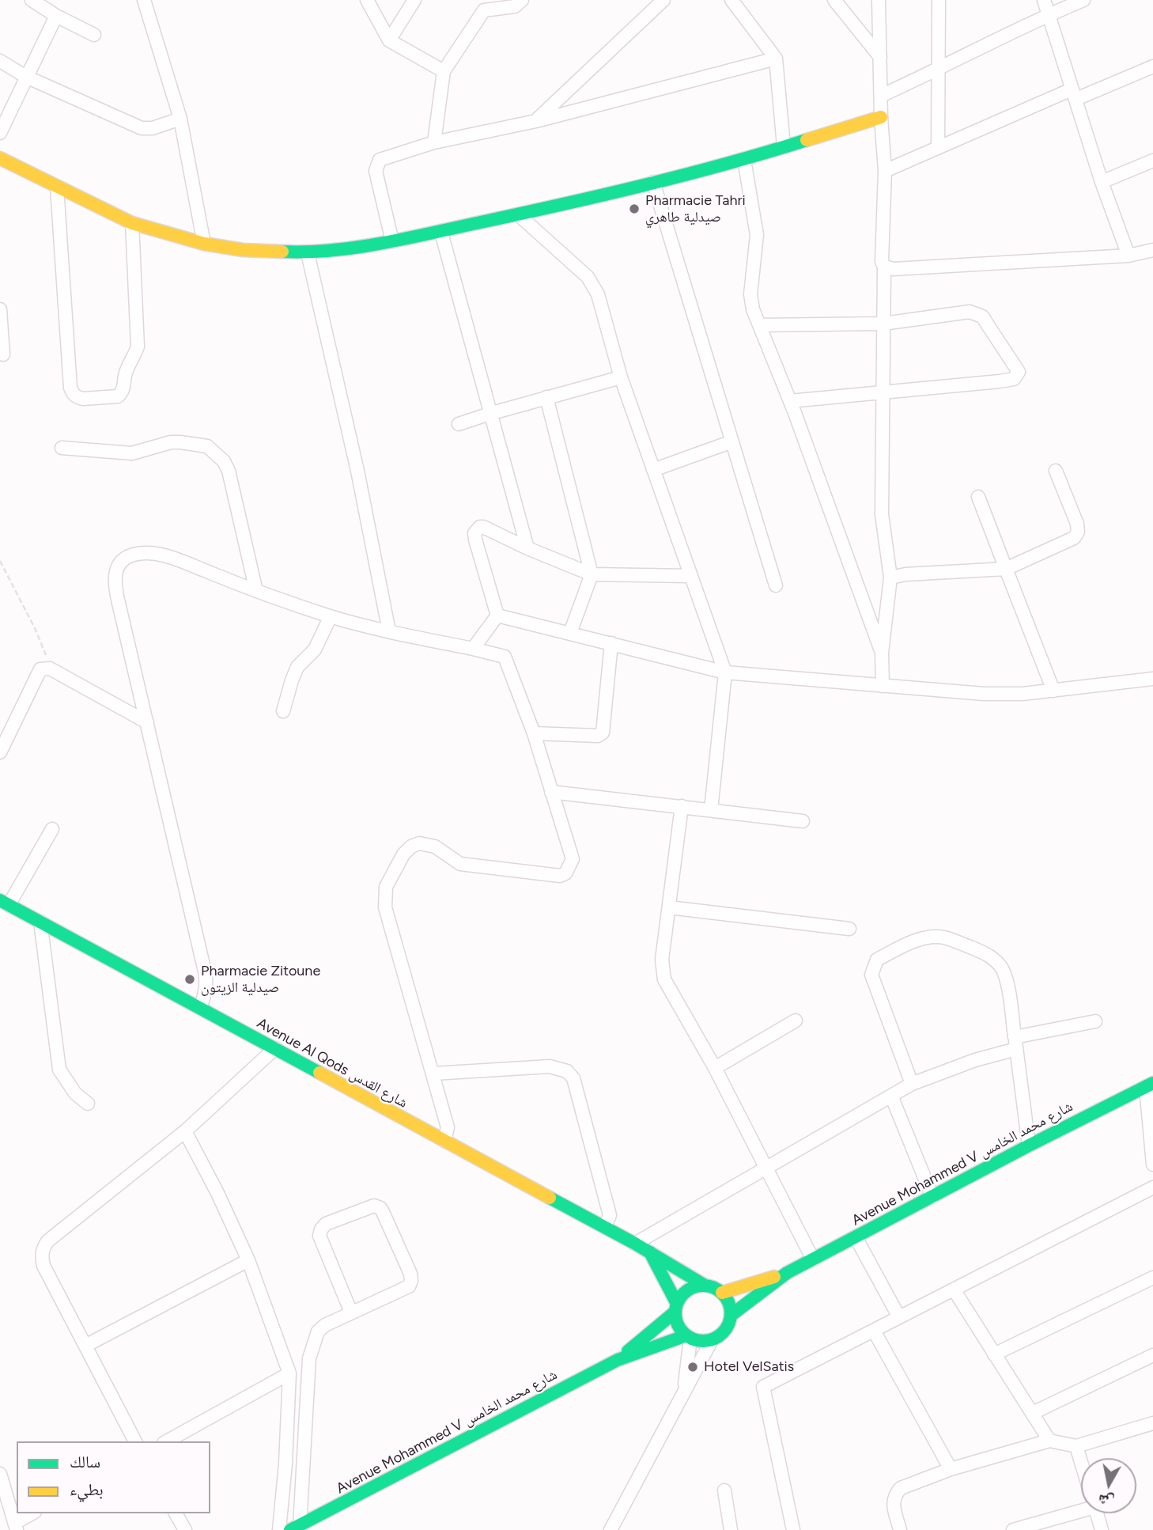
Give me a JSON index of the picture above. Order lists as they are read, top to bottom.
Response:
{
  "streets": {
    "street": ["Avenue Al Qods شارع القدس", "Avenue Mohammed V شارع محمد الخامس"]
  },
  "crossings": [
    ["Avenue Al Qods شارع القدس", "Avenue Mohammed V شارع محمد الخامس"]
  ],
  "places": ["Pharmacie Tahri صيدلية طاهري", "Pharmacie Zitoune صيدلية الزيتون", "Hotel VelSatis"],
  "legend": ["سالك", "بطيء"],
  "north": "bottom"
}
